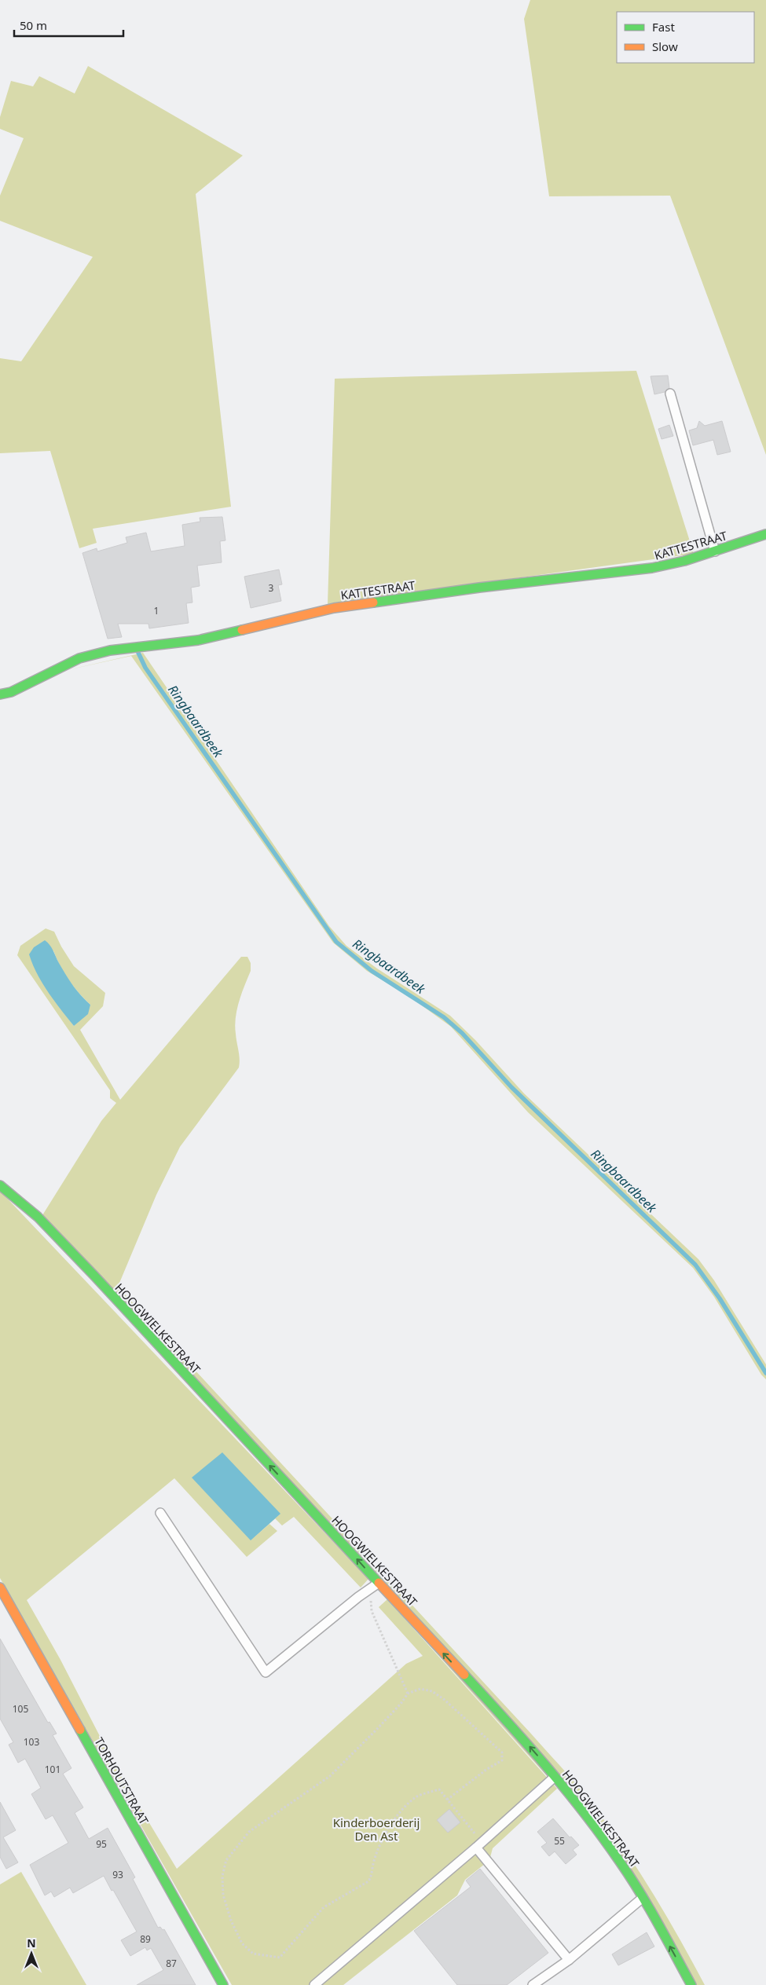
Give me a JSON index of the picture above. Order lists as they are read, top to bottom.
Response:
{
  "streets": {
    "street": ["KATTESTRAAT", "HOOGWIELKESTRAAT", "TORHOUTSTRAAT"]
  },
  "one_way": ["HOOGWIELKESTRAAT"],
  "water": ["Ringbaardbeek"],
  "parks": ["Kinderboerderij Den Ast"],
  "house_numbers": [
    "3",
    "1",
    "105",
    "103",
    "101",
    "55",
    "95",
    "93",
    "89",
    "87"
  ],
  "legend": ["Fast", "Slow"],
  "scale_bar": "50 m",
  "north": "top"
}
